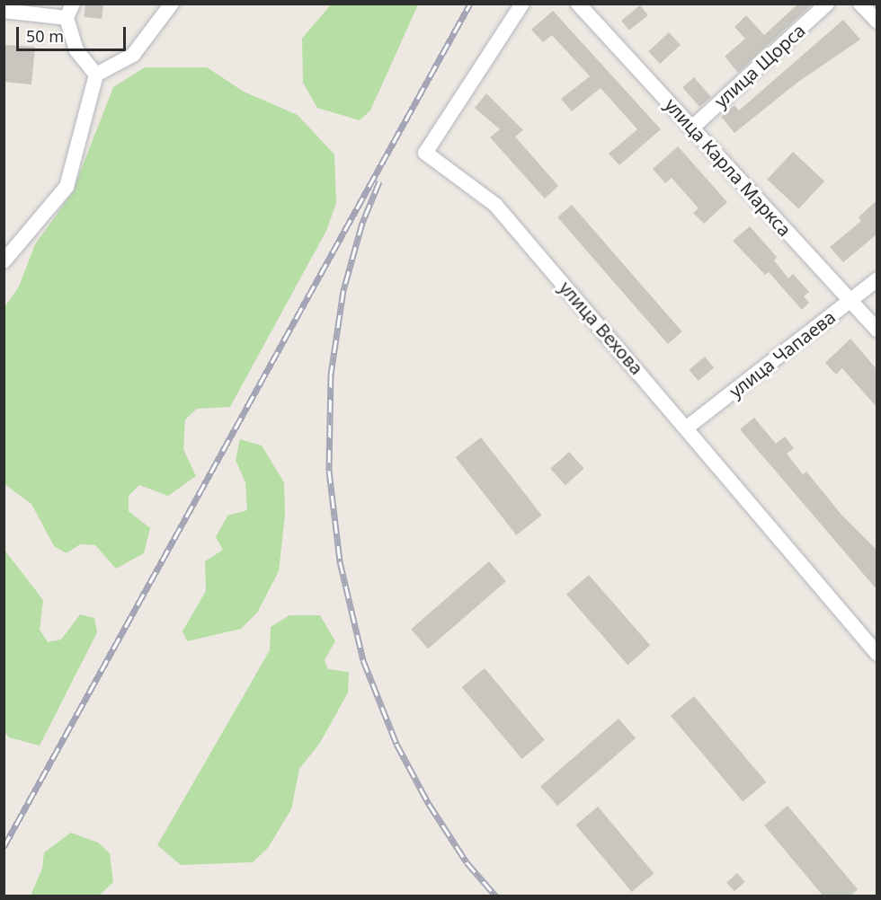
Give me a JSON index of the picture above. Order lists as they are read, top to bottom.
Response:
{
  "streets": {
    "street": [
      "улица Щорса",
      "улица Карла Маркса",
      "улица Вехова",
      "улица Чапаева"
    ]
  },
  "crossings": [
    ["улица Щорса", "улица Карла Маркса"],
    ["улица Карла Маркса", "улица Чапаева"],
    ["улица Вехова", "улица Чапаева"]
  ],
  "scale_bar": "50 m"
}
